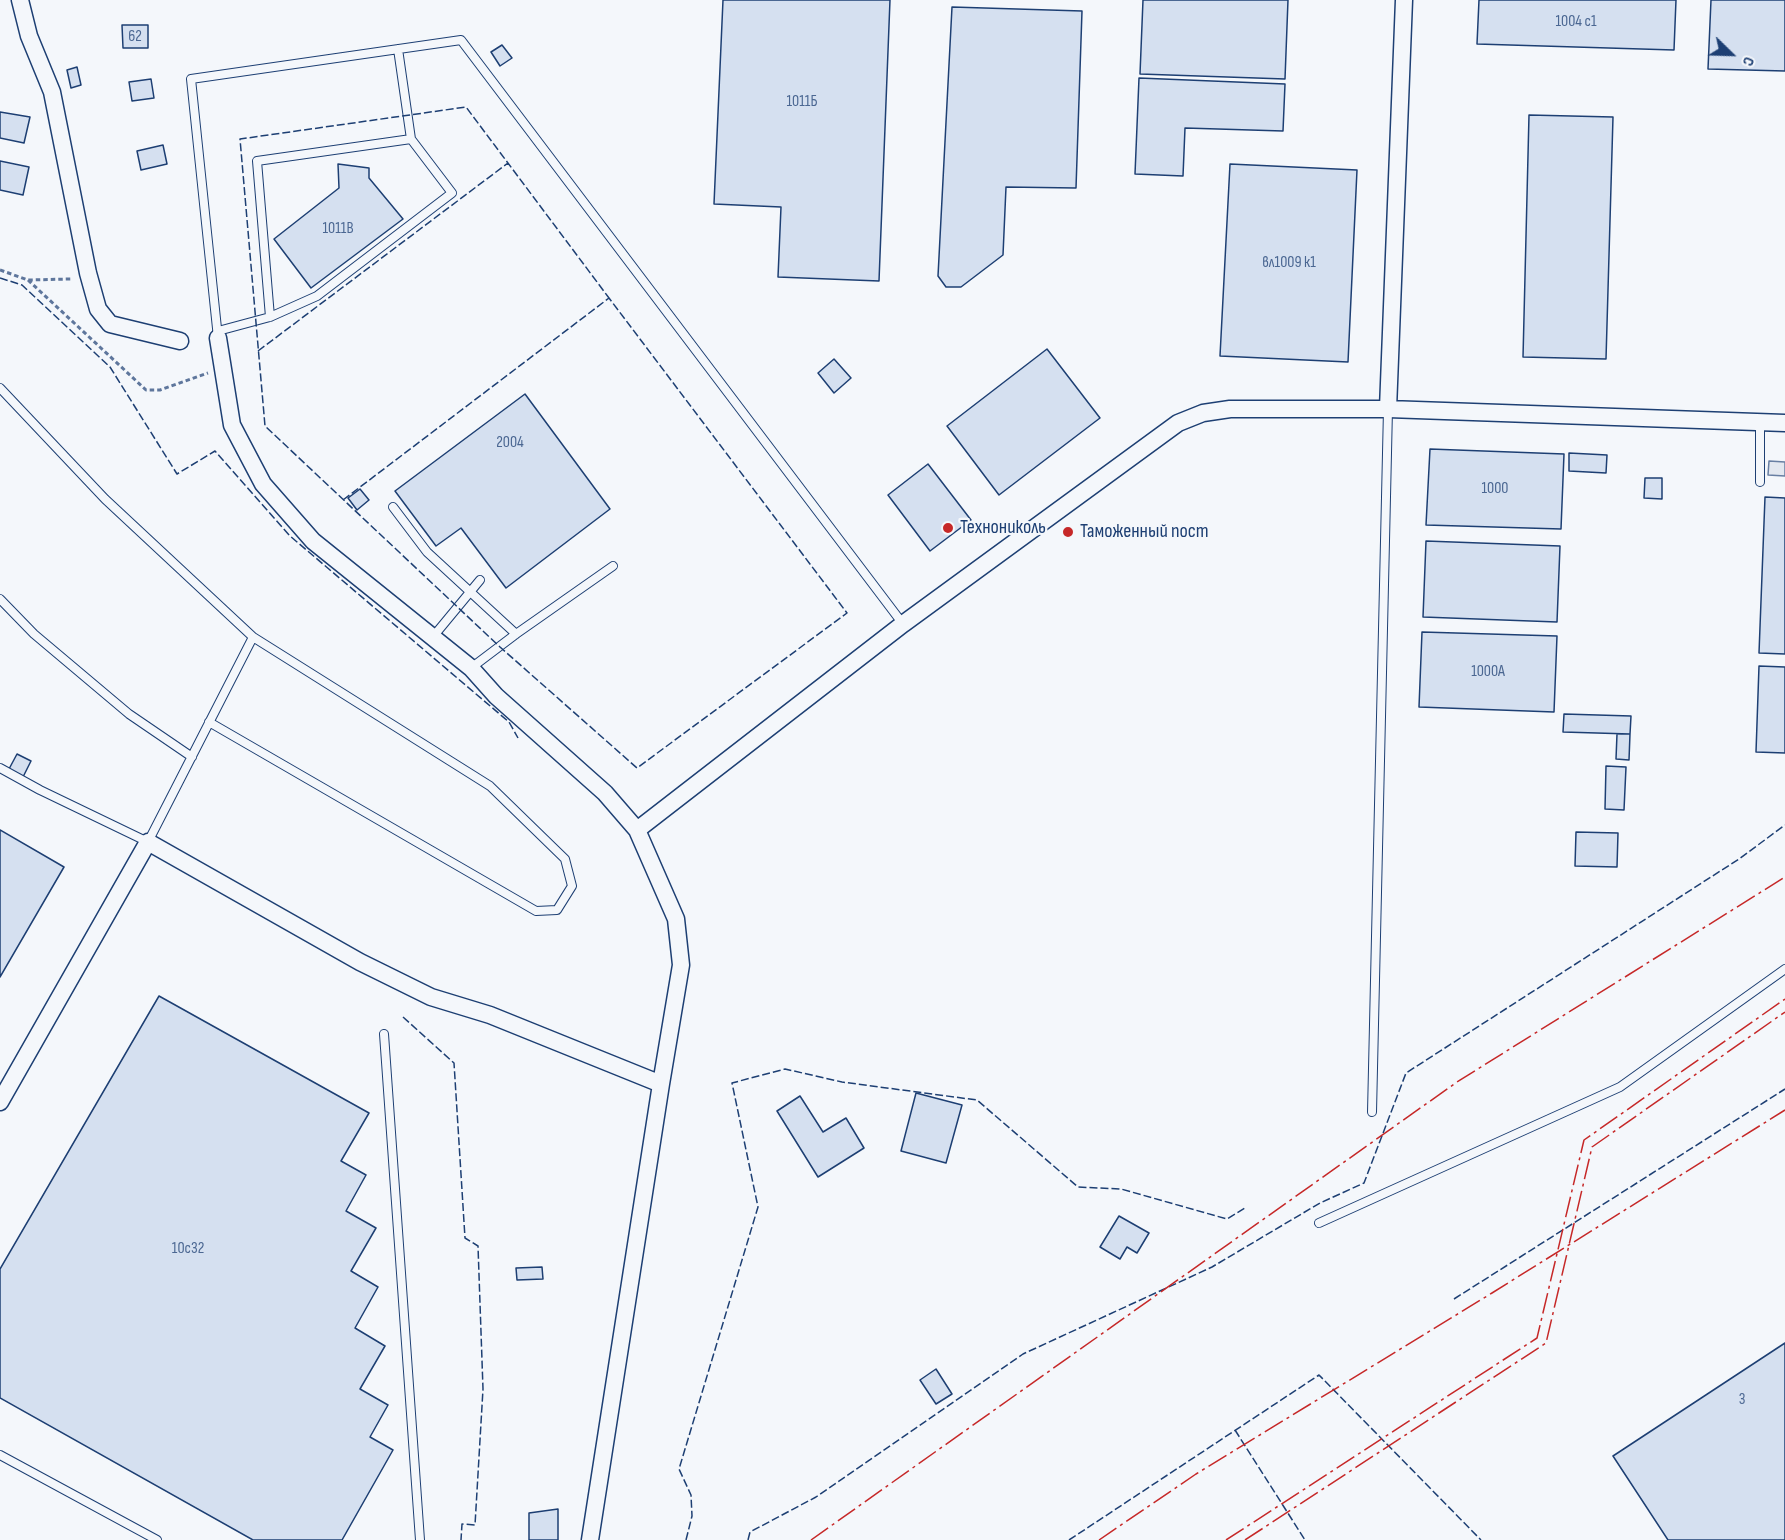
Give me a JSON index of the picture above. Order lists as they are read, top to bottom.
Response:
{
  "places": ["Технониколь", "Таможенный пост"],
  "house_numbers": [
    "1004 с1",
    "62",
    "1011Б",
    "1011В",
    "вл1009 к1",
    "2004",
    "1000",
    "1000А",
    "10с32",
    "3"
  ],
  "north": "bottom right"
}
